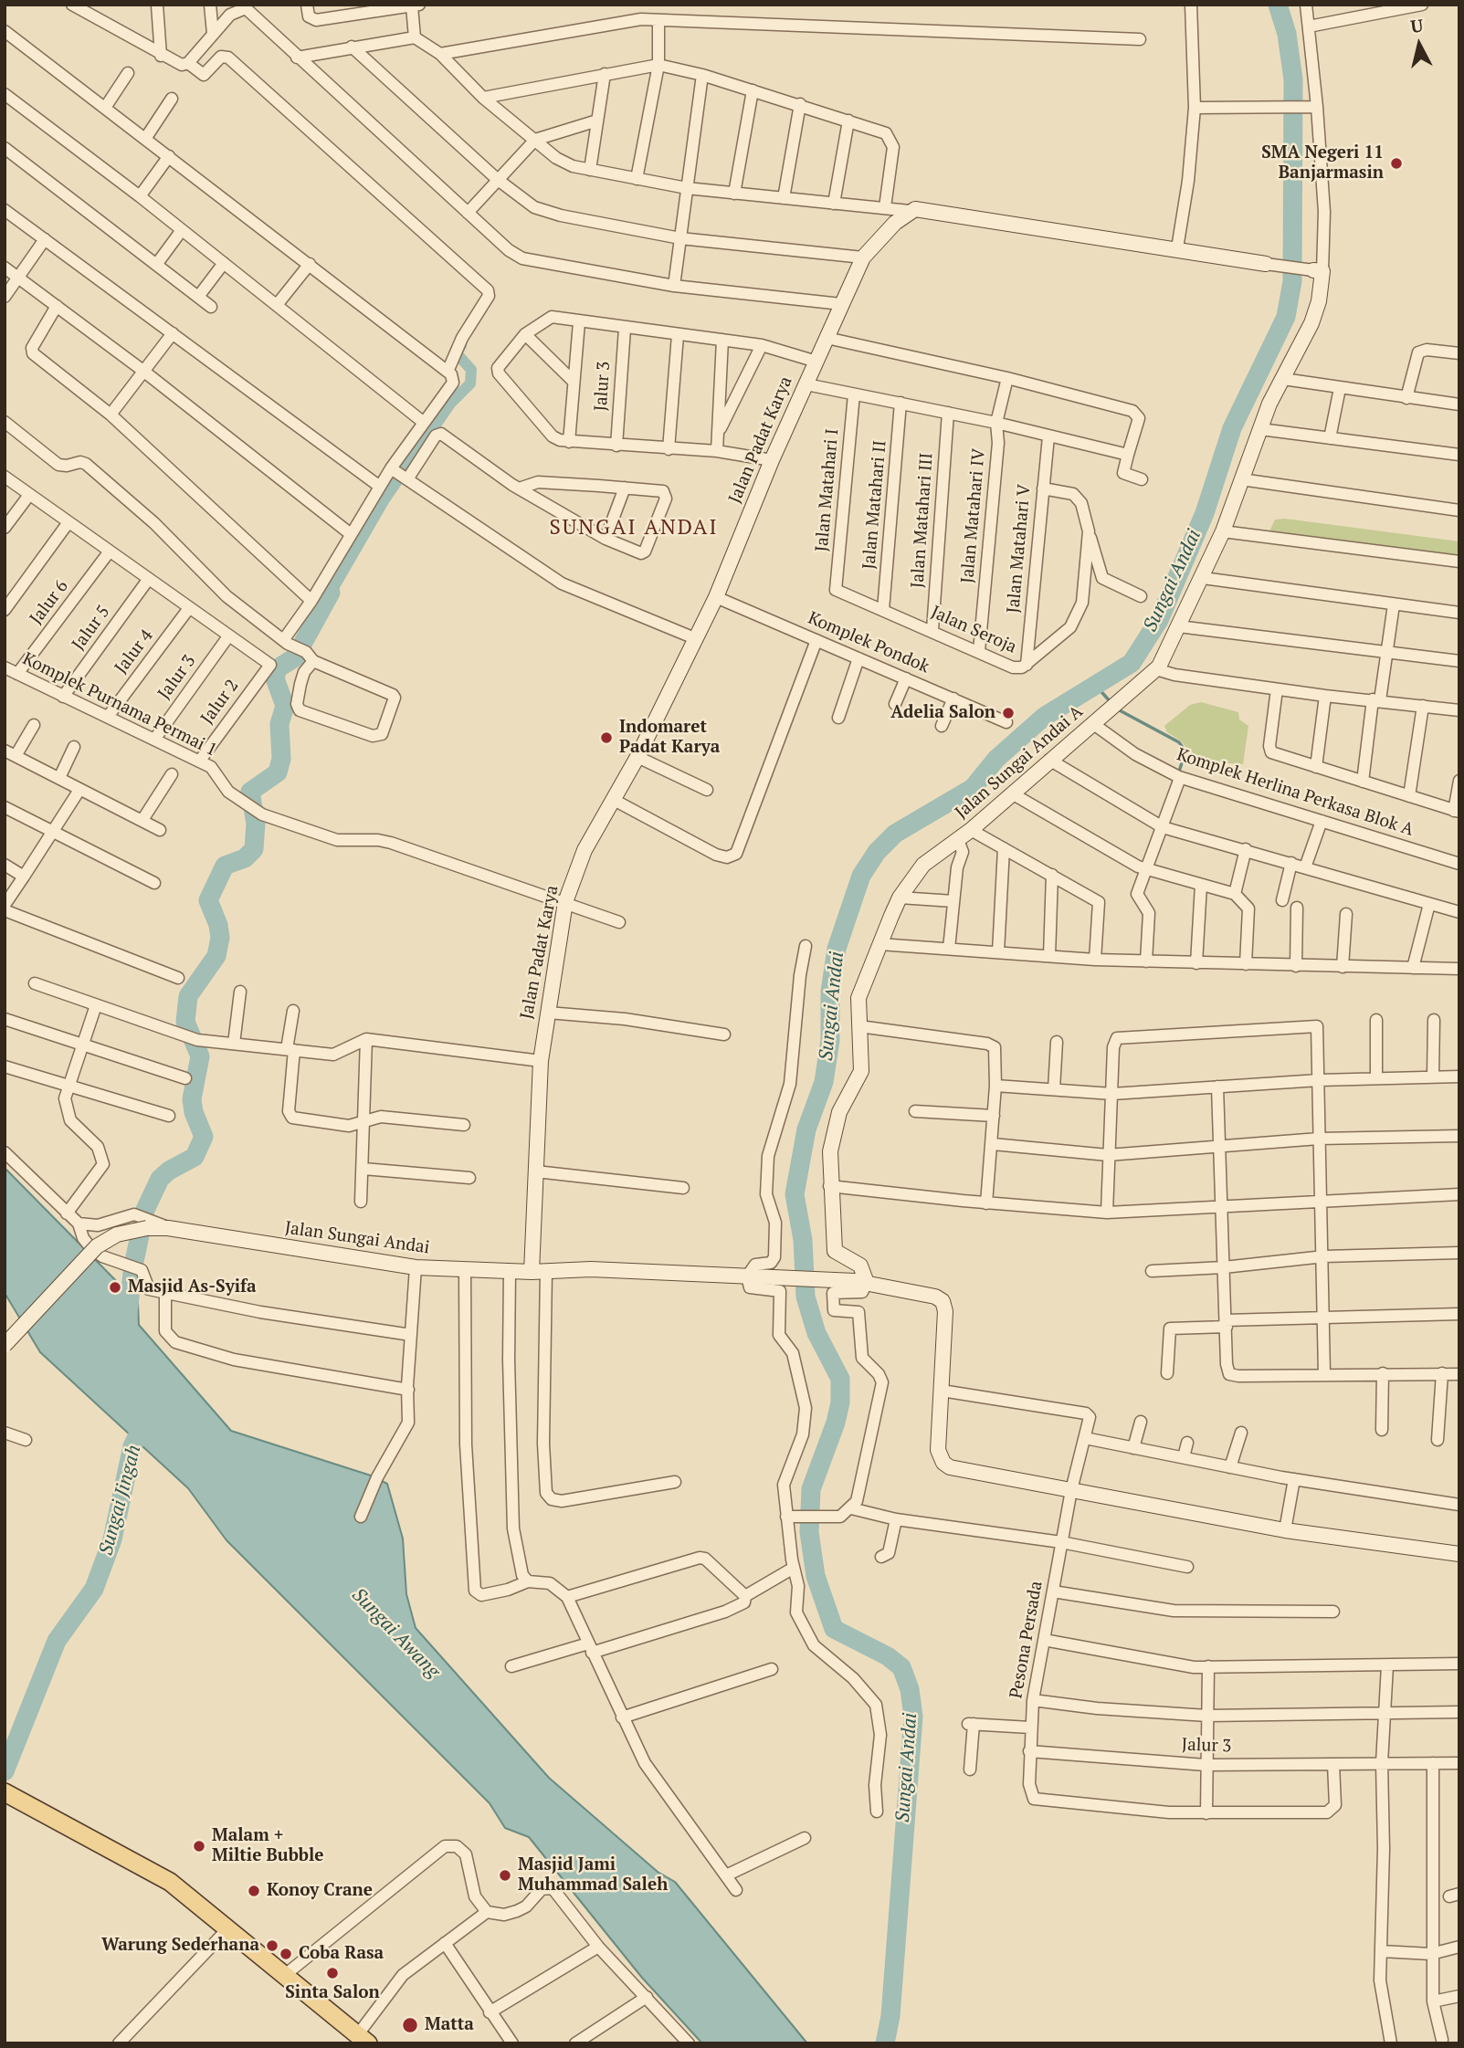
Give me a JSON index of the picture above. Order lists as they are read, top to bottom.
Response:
{
  "streets": {
    "street": [
      "Jalur 3",
      "Jalan Padat Karya",
      "Jalan Matahari I",
      "Jalan Matahari II",
      "Jalan Matahari IV",
      "Jalan Matahari III",
      "Jalan Matahari V",
      "Jalur 6",
      "Jalur 5",
      "Jalan Seroja",
      "Komplek Pondok",
      "Jalur 4",
      "Jalur 2",
      "Komplek Purnama Permai 1",
      "Jalan Sungai Andai A",
      "Komplek Herlina Perkasa Blok A",
      "Jalan Sungai Andai",
      "Pesona Persada"
    ]
  },
  "crossings": [
    ["Jalur 3", "Jalur 2"],
    ["Jalur 3", "Komplek Purnama Permai 1"],
    ["Jalur 3", "Pesona Persada"],
    ["Jalan Padat Karya", "Komplek Pondok"],
    ["Jalan Padat Karya", "Komplek Purnama Permai 1"],
    ["Jalan Padat Karya", "Jalan Sungai Andai"],
    ["Jalan Matahari I", "Jalan Seroja"],
    ["Jalan Matahari II", "Jalan Seroja"],
    ["Jalan Matahari IV", "Jalan Seroja"],
    ["Jalan Matahari III", "Jalan Seroja"],
    ["Jalan Matahari V", "Jalan Seroja"],
    ["Jalur 6", "Komplek Purnama Permai 1"],
    ["Jalur 5", "Komplek Purnama Permai 1"],
    ["Jalur 4", "Komplek Purnama Permai 1"],
    ["Jalur 2", "Komplek Purnama Permai 1"],
    ["Jalan Sungai Andai A", "Komplek Herlina Perkasa Blok A"],
    ["Jalan Sungai Andai A", "Jalan Sungai Andai"]
  ],
  "districts": ["SUNGAI ANDAI"],
  "water": ["Sungai Andai", "Sungai Jingah", "Sungai Awang"],
  "places": [
    "SMA Negeri 11 Banjarmasin",
    "Adelia Salon",
    "Indomaret Padat Karya",
    "Masjid As-Syifa",
    "Malam + Miltie Bubble",
    "Masjid Jami Muhammad Saleh",
    "Konoy Crane",
    "Warung Sederhana",
    "Coba Rasa",
    "Sinta Salon",
    "Matta"
  ],
  "north": "top"
}
